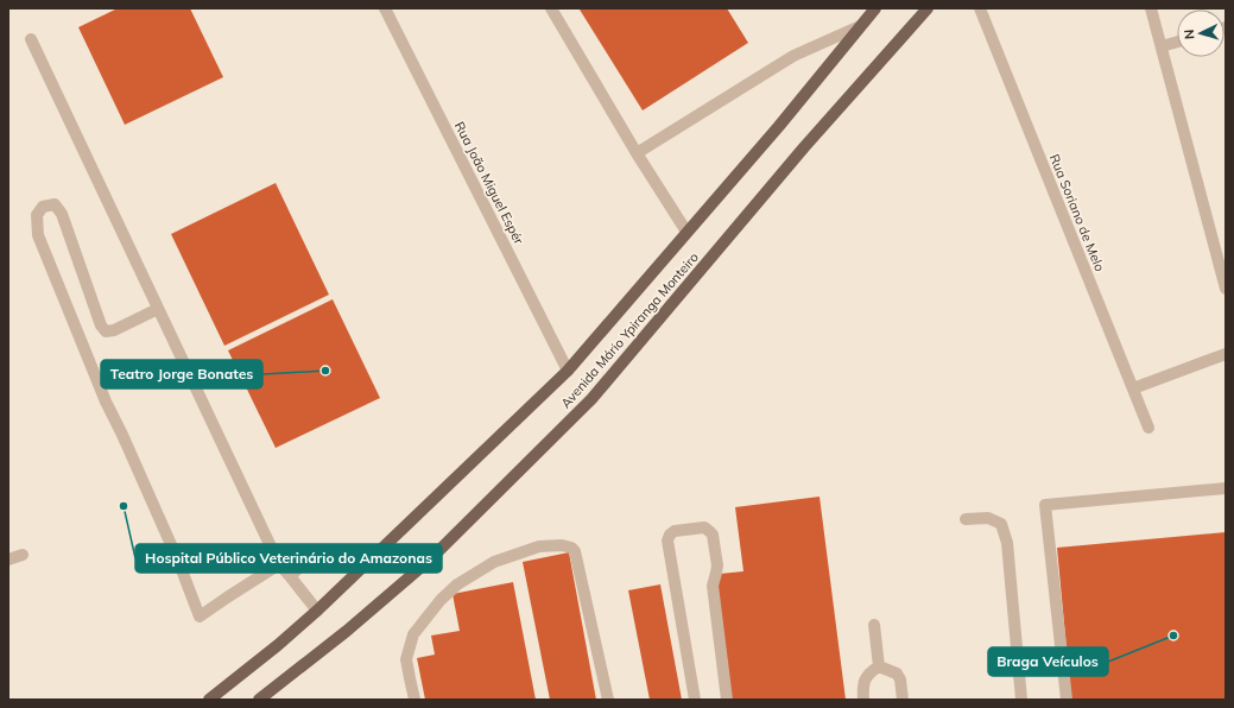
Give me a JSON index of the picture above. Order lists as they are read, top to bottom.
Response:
{
  "streets": {
    "main road": ["Avenida Mário Ypiranga Monteiro"],
    "street": ["Rua João Miguel Espér", "Rua Soriano de Melo"]
  },
  "crossings": [
    ["Rua João Miguel Espér", "Avenida Mário Ypiranga Monteiro"]
  ],
  "places": ["Teatro Jorge Bonates", "Hospital Público Veterinário do Amazonas", "Braga Veículos"],
  "north": "left"
}
